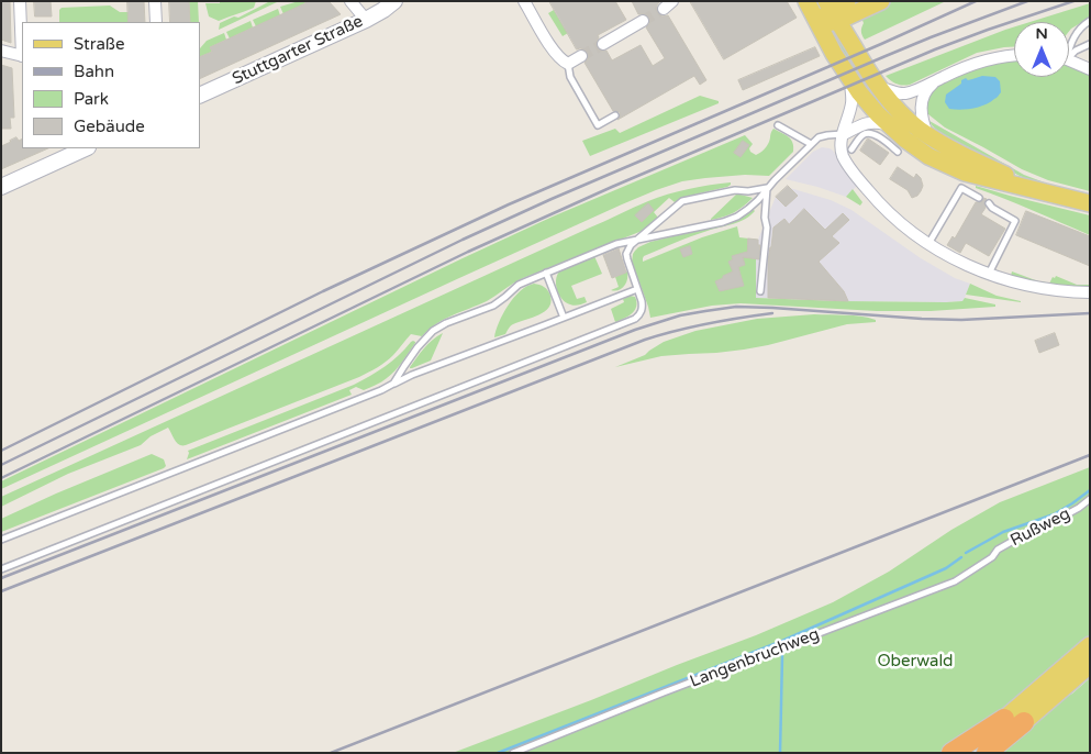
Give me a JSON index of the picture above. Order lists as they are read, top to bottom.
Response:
{
  "streets": {
    "main road": ["Stuttgarter Straße"],
    "lane": ["Rußweg", "Langenbruchweg"]
  },
  "crossings": [
    ["Rußweg", "Langenbruchweg"]
  ],
  "parks": ["Oberwald"],
  "legend": [
    "Straße",
    "Bahn",
    "Park",
    "Gebäude"
  ],
  "north": "top"
}
